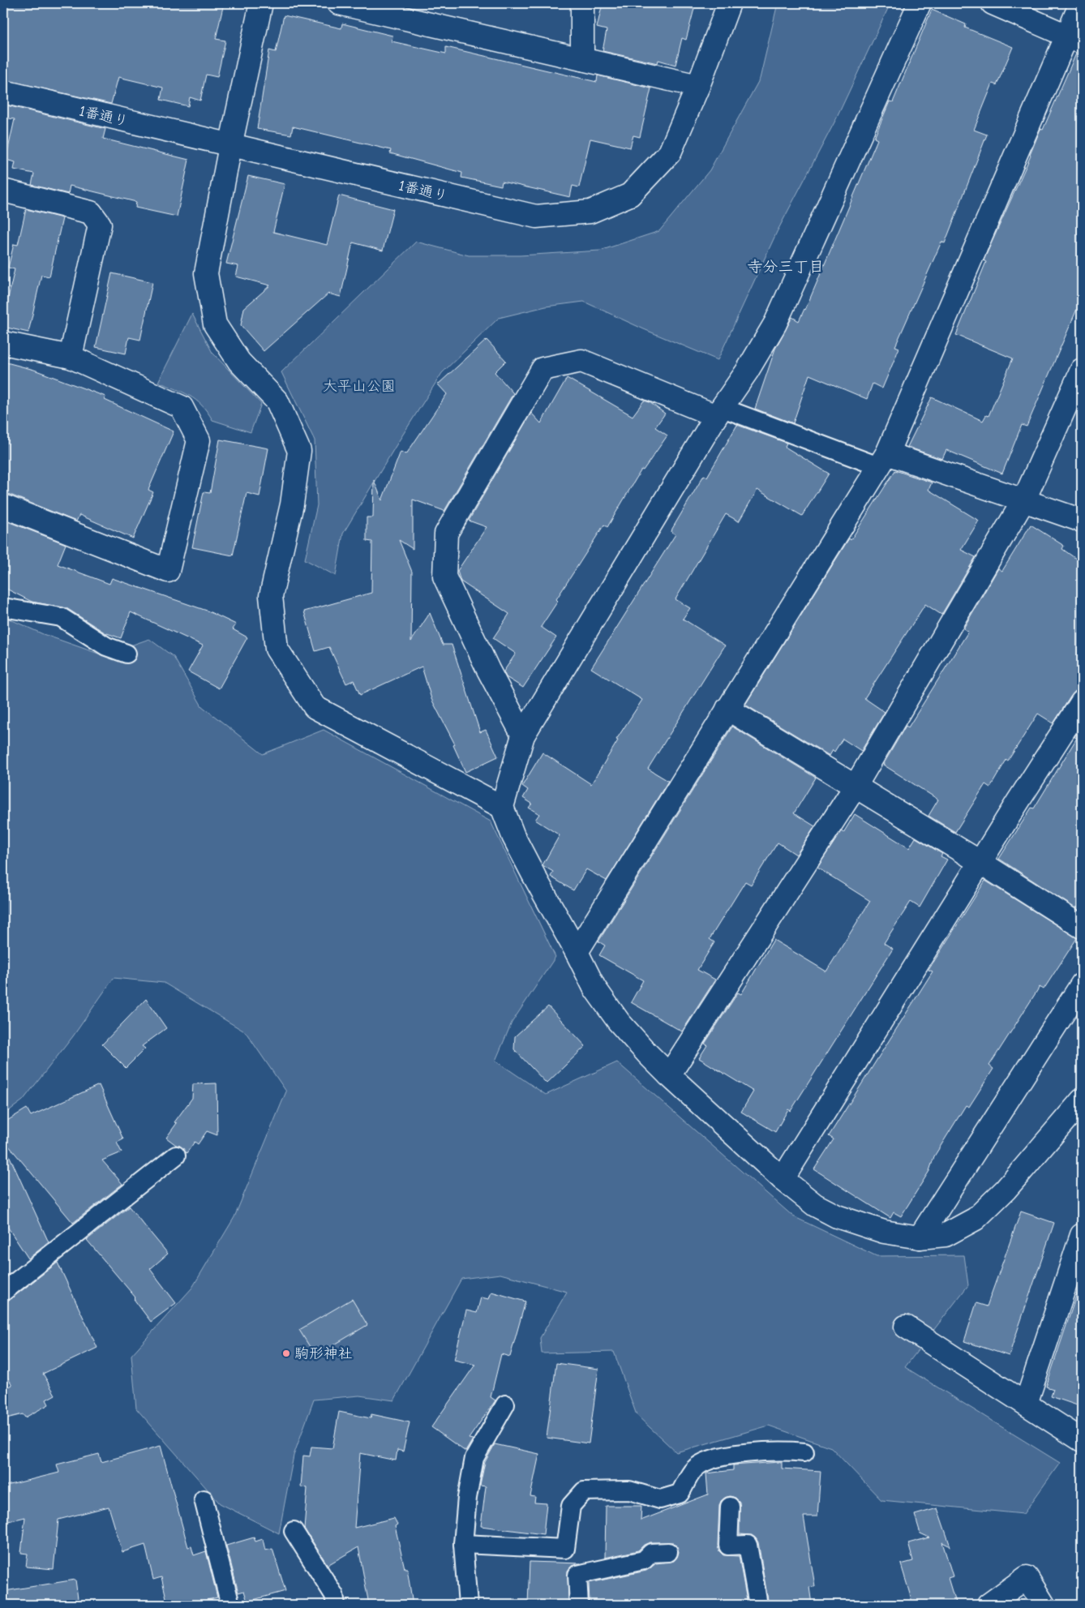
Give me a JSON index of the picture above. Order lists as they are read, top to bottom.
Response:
{
  "streets": {
    "street": ["1番通り"]
  },
  "districts": ["寺分三丁目"],
  "parks": ["大平山公園"],
  "places": ["駒形神社"]
}
